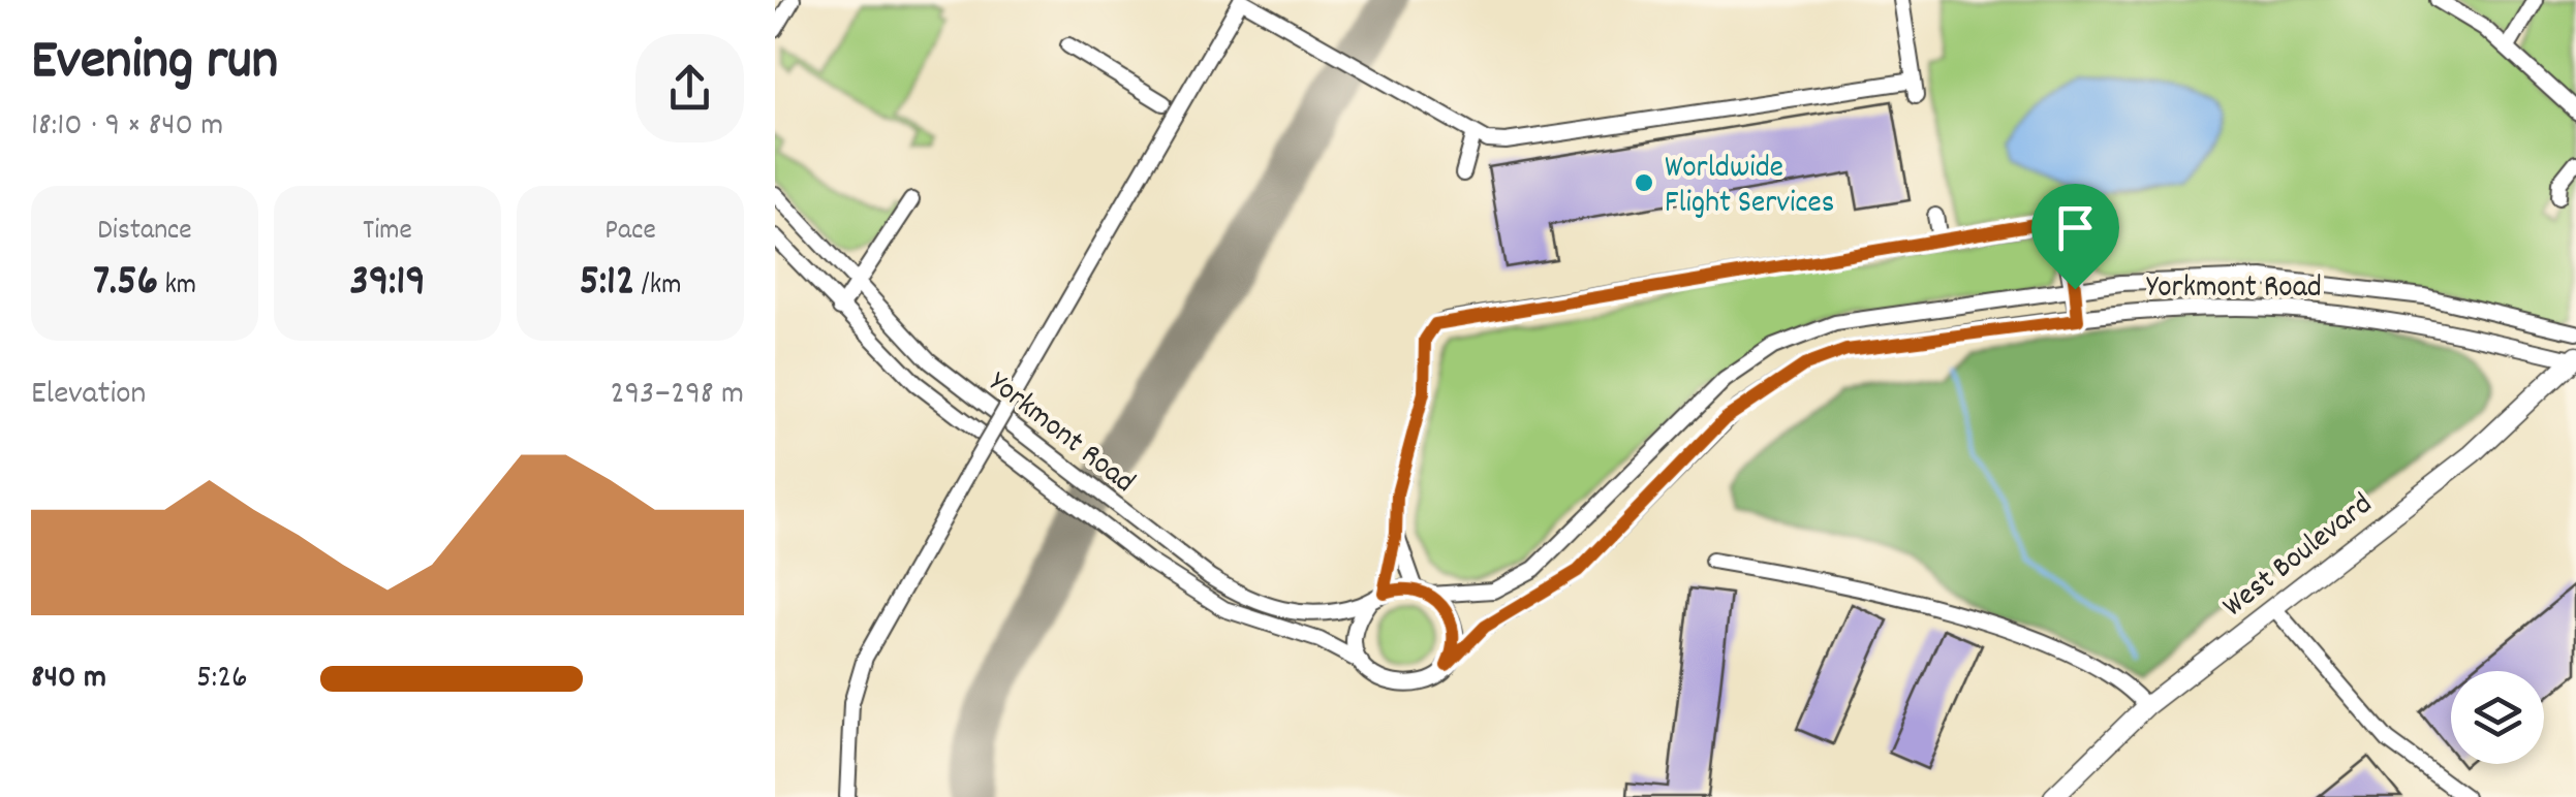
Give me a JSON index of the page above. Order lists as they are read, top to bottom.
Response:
{
  "streets": {
    "main road": ["West Boulevard"],
    "street": ["Yorkmont Road"]
  },
  "crossings": [
    ["Yorkmont Road", "West Boulevard"]
  ],
  "places": ["Worldwide Flight Services"],
  "page": {
    "heading": ["Evening run", "18:10 · 9 × 840 m"],
    "stats": [
      ["Distance", "7.56 km"],
      ["Time", "39:19"],
      ["Pace", "5:12 /km"]
    ],
    "chart": ["Elevation", "293–298 m"],
    "list": [
      {
        "name": "840 m",
        "note": "5:26"
      }
    ]
  }
}
